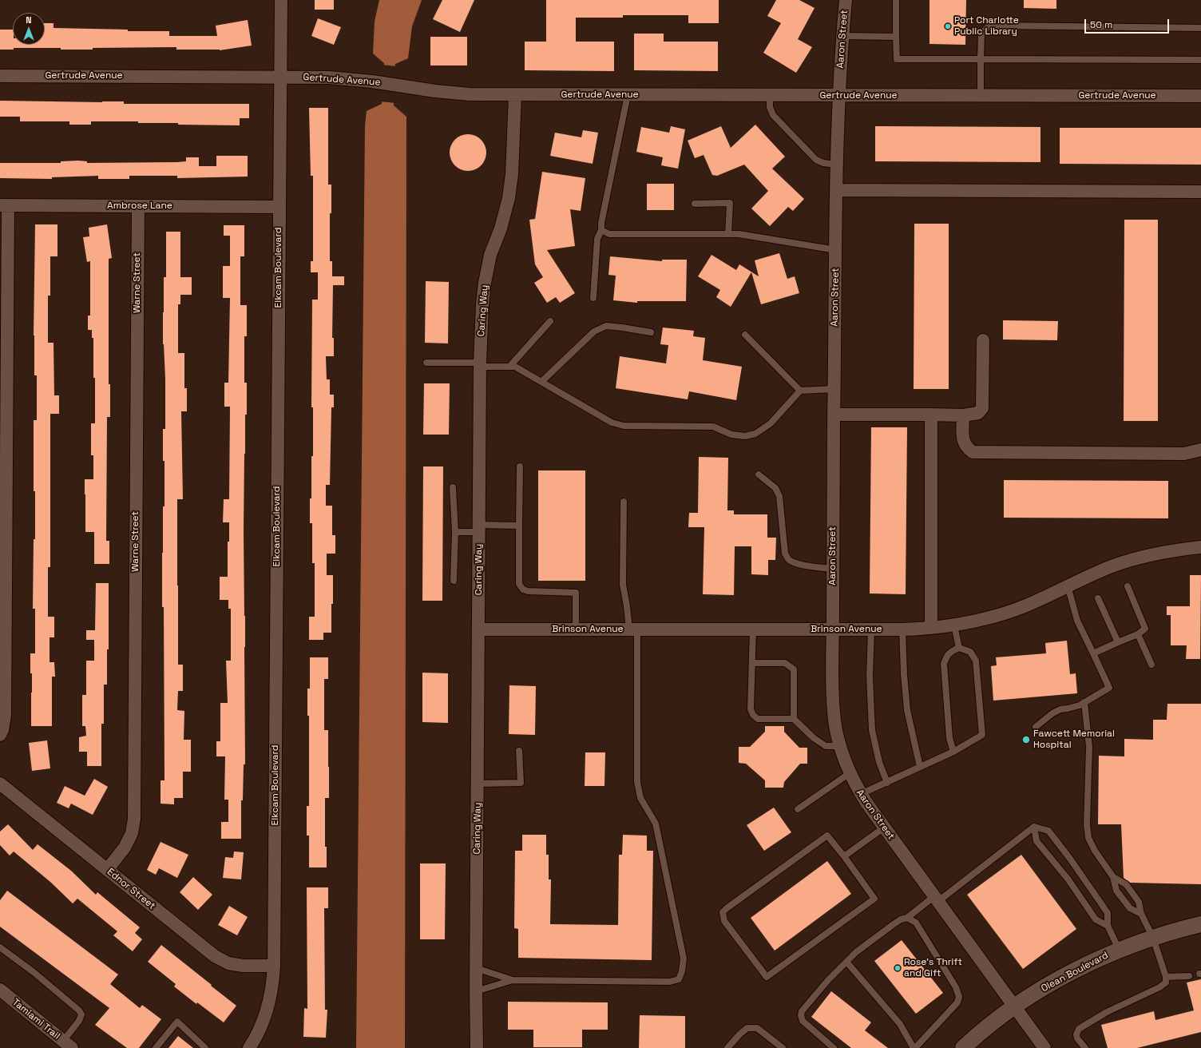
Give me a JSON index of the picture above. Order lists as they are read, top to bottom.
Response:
{
  "streets": {
    "street": [
      "Aaron Street",
      "Gertrude Avenue",
      "Ambrose Lane",
      "Elkcam Boulevard",
      "Warne Street",
      "Caring Way",
      "Brinson Avenue",
      "Ednor Street",
      "Olean Boulevard",
      "Tamiami Trail"
    ]
  },
  "crossings": [
    ["Aaron Street", "Gertrude Avenue"],
    ["Aaron Street", "Brinson Avenue"],
    ["Aaron Street", "Olean Boulevard"],
    ["Gertrude Avenue", "Elkcam Boulevard"],
    ["Gertrude Avenue", "Caring Way"],
    ["Ambrose Lane", "Elkcam Boulevard"],
    ["Ambrose Lane", "Warne Street"],
    ["Elkcam Boulevard", "Ednor Street"],
    ["Warne Street", "Ednor Street"],
    ["Caring Way", "Brinson Avenue"]
  ],
  "places": ["Port Charlotte Public Library", "Fawcett Memorial Hospital", "Rose's Thrift and Gift"],
  "scale_bar": "50 m",
  "north": "top"
}
